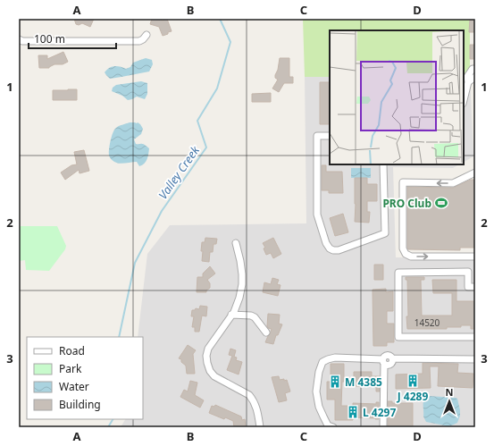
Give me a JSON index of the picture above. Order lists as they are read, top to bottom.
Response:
{
  "water": ["Valley Creek"],
  "places": {
    "sports": ["PRO Club"],
    "building": ["J 4289", "M 4385", "L 4297"]
  },
  "house_numbers": ["14520"],
  "legend": [
    "Road",
    "Park",
    "Water",
    "Building"
  ],
  "scale_bar": "100 m",
  "north": "top",
  "grid": {
    "columns": [
      "A",
      "B",
      "C",
      "D"
    ],
    "rows": ["1", "2", "3"]
  }
}
